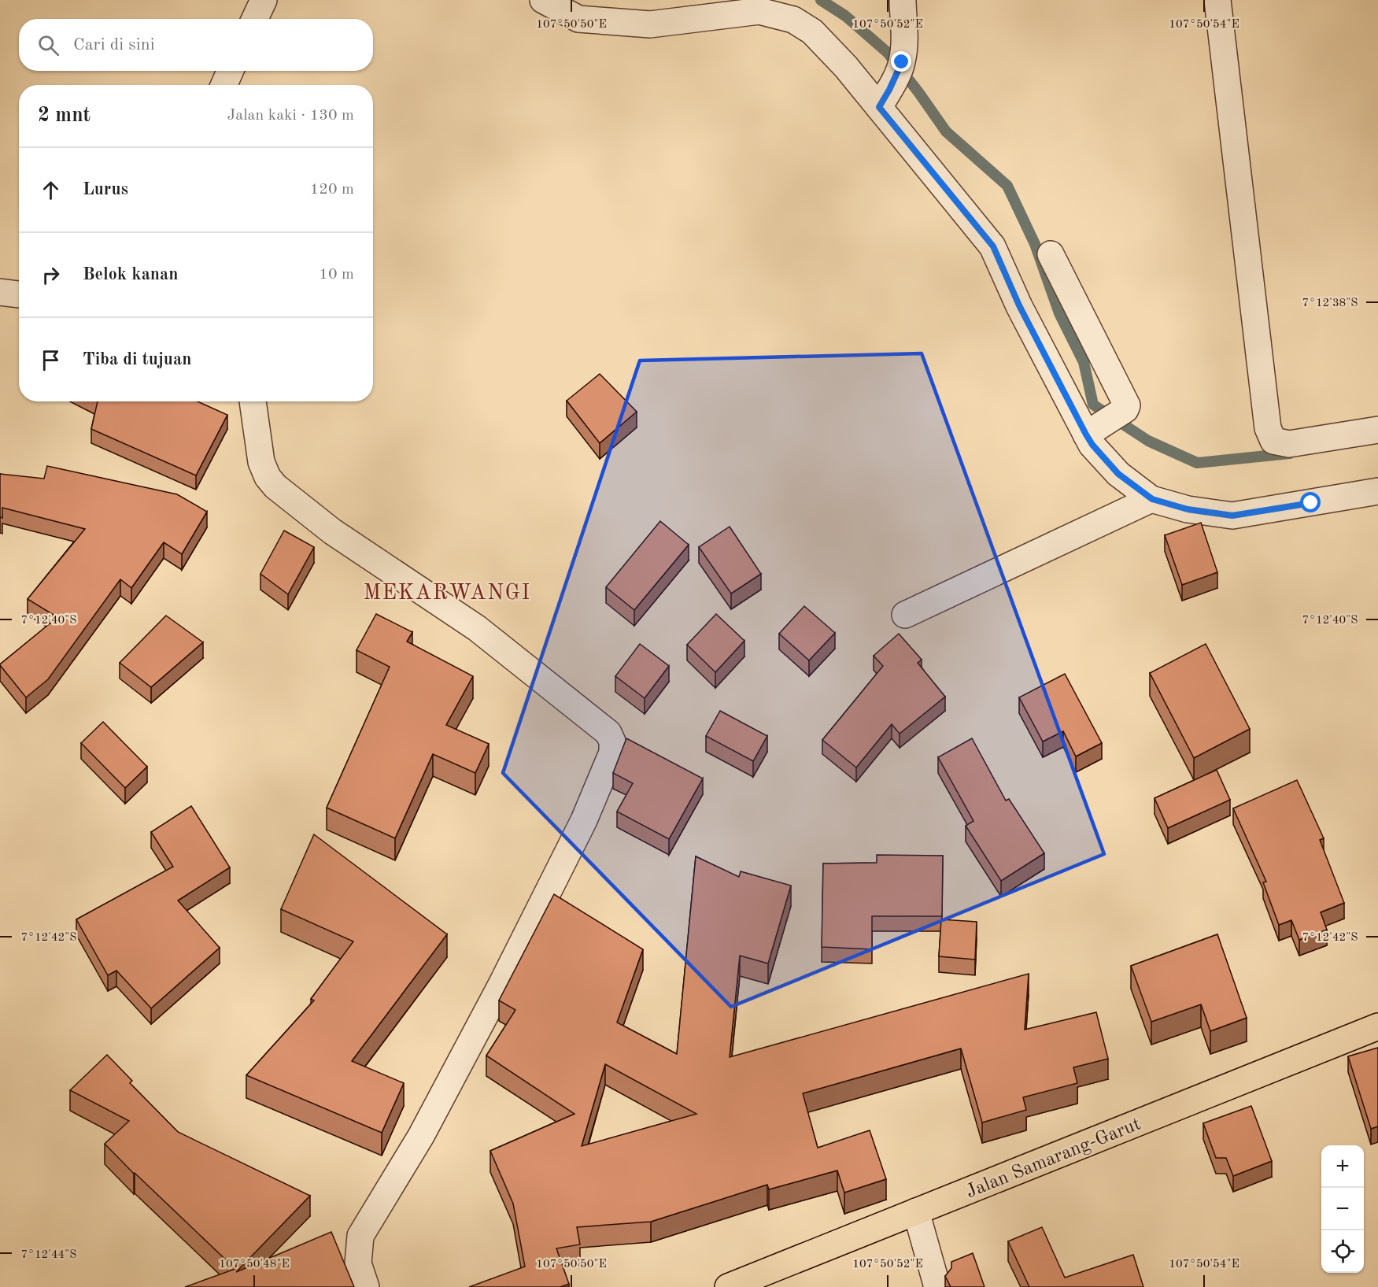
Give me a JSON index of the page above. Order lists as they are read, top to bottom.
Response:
{
  "streets": {
    "main road": ["Jalan Samarang-Garut"]
  },
  "districts": ["MEKARWANGI"],
  "page": {
    "search": "Cari di sini",
    "heading": ["2 mnt", "Jalan kaki · 130 m"],
    "list": [
      ["Lurus", "120 m"],
      ["Belok kanan", "10 m"],
      "Tiba di tujuan"
    ],
    "map_buttons": ["+", "−"]
  },
  "coordinates": [
    "107°50'50\"E",
    "107°50'52\"E",
    "107°50'54\"E",
    "7°12'38\"S",
    "7°12'40\"S",
    "7°12'42\"S",
    "7°12'44\"S",
    "107°50'48\"E"
  ]
}
